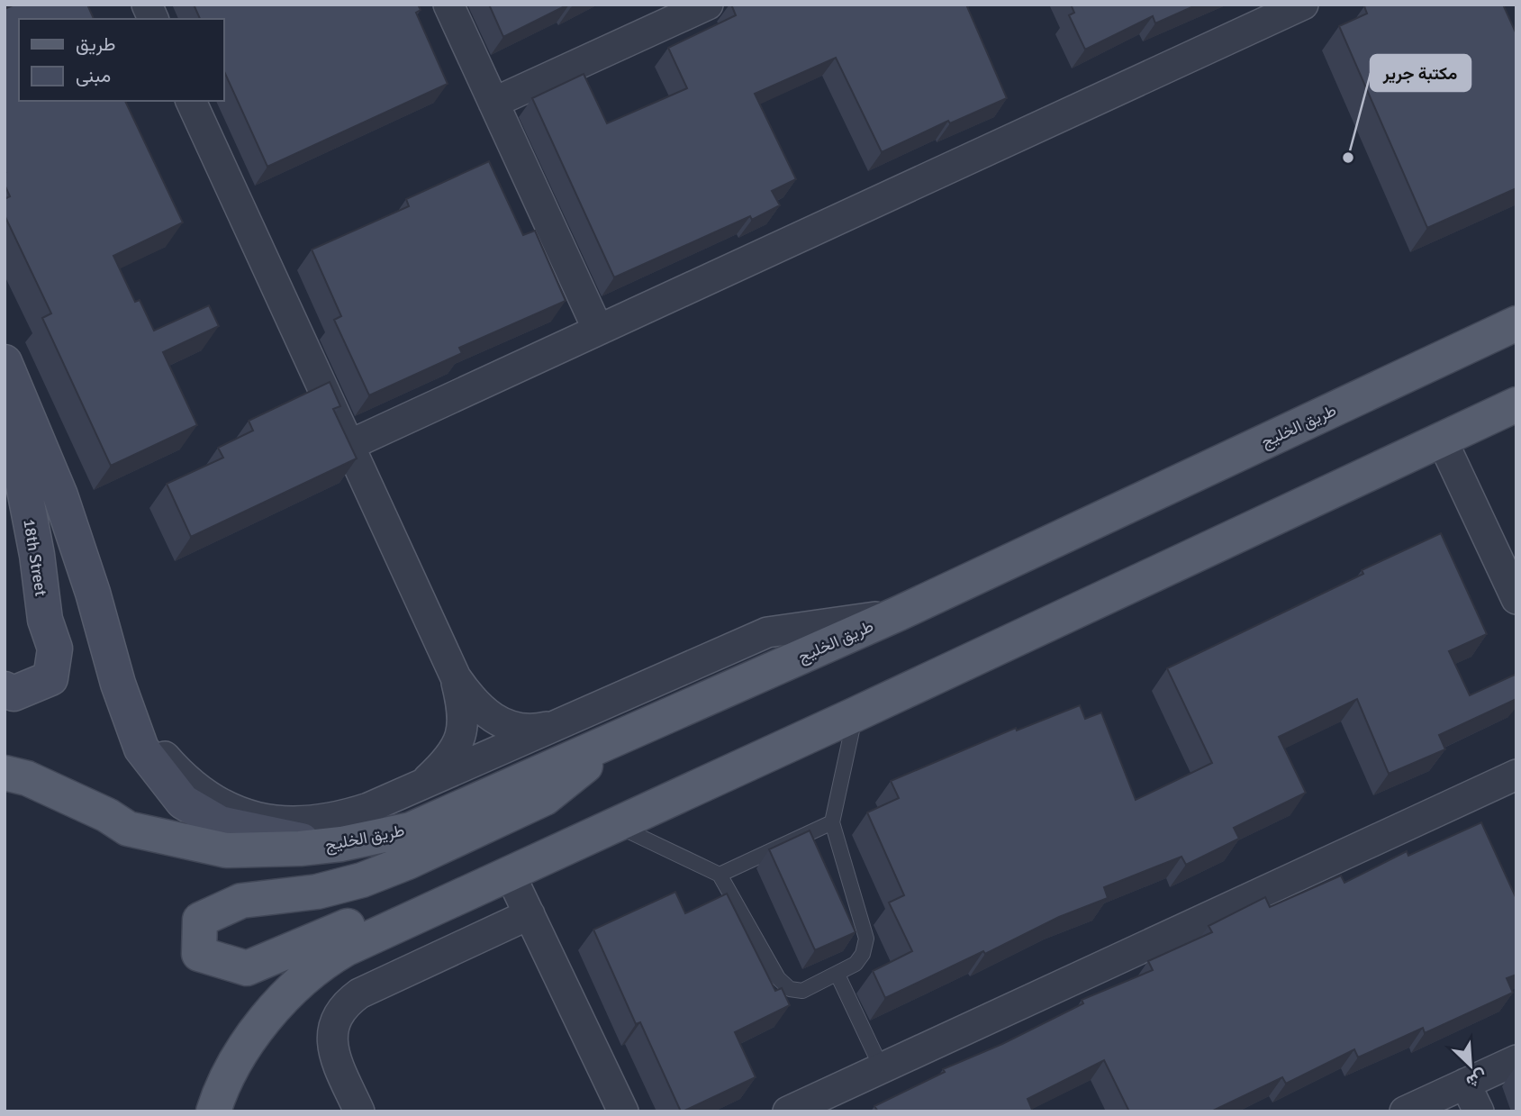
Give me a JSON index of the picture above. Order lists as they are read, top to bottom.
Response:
{
  "streets": {
    "main road": ["طريق الخليج"],
    "street": ["18th Street"]
  },
  "places": ["مكتبة جرير"],
  "legend": ["طريق", "مبنى"],
  "north": "bottom right"
}
